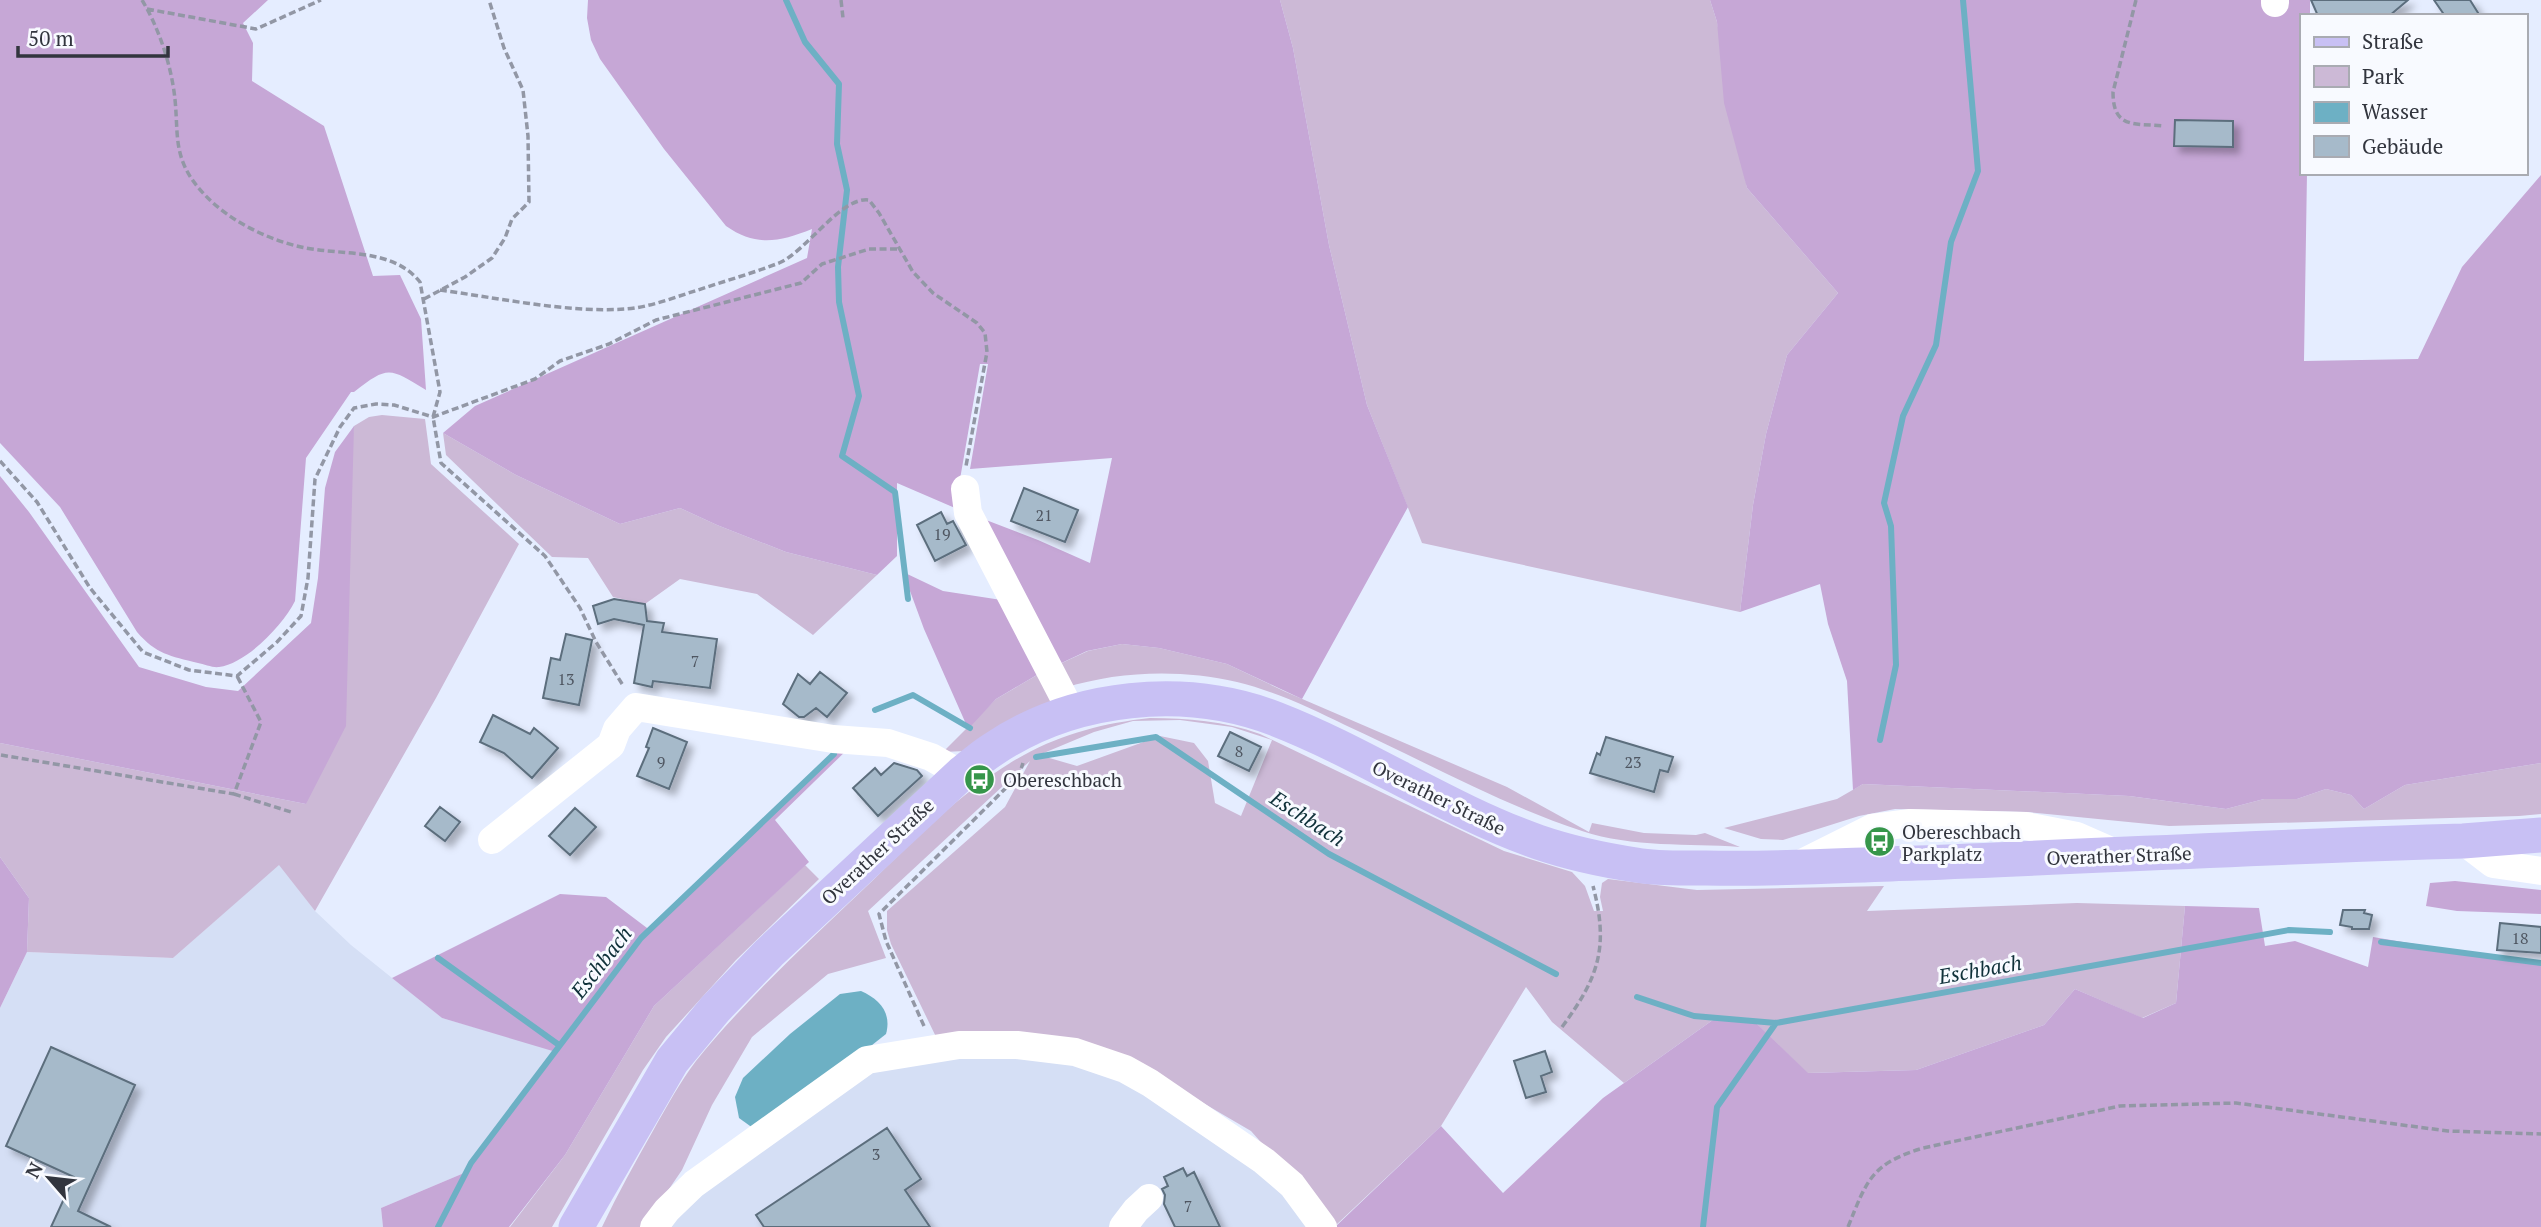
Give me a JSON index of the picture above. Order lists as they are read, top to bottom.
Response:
{
  "streets": {
    "main road": ["Overather Straße"]
  },
  "water": ["Eschbach"],
  "places": {
    "bus stop": ["Obereschbach", "Obereschbach Parkplatz"]
  },
  "house_numbers": [
    "21",
    "19",
    "7",
    "13",
    "8",
    "9",
    "23",
    "18",
    "3",
    "7"
  ],
  "legend": [
    "Straße",
    "Park",
    "Wasser",
    "Gebäude"
  ],
  "scale_bar": "50 m",
  "north": "top left"
}
